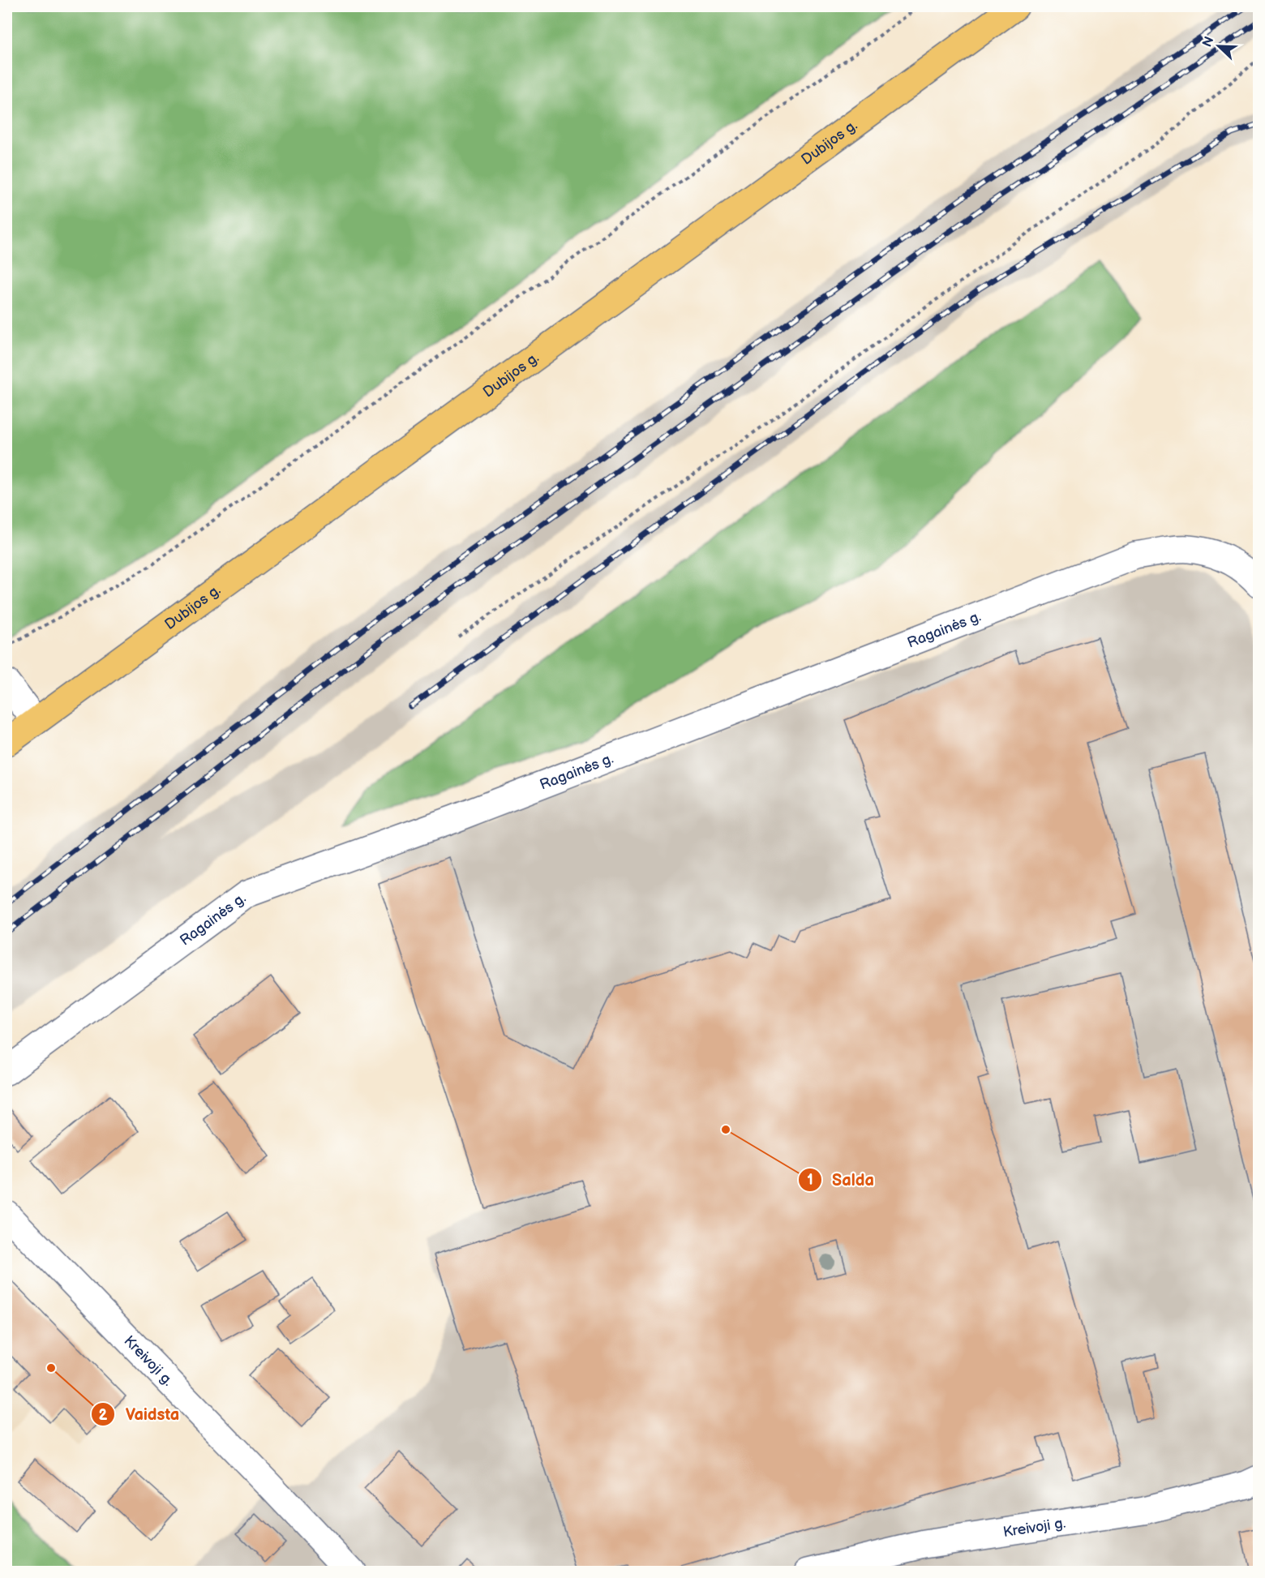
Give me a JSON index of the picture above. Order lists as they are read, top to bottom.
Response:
{
  "streets": {
    "main road": ["Dubijos g."],
    "street": ["Ragainės g.", "Kreivoji g."]
  },
  "places": ["Salda", "Vaidsta"],
  "north": "top left"
}
